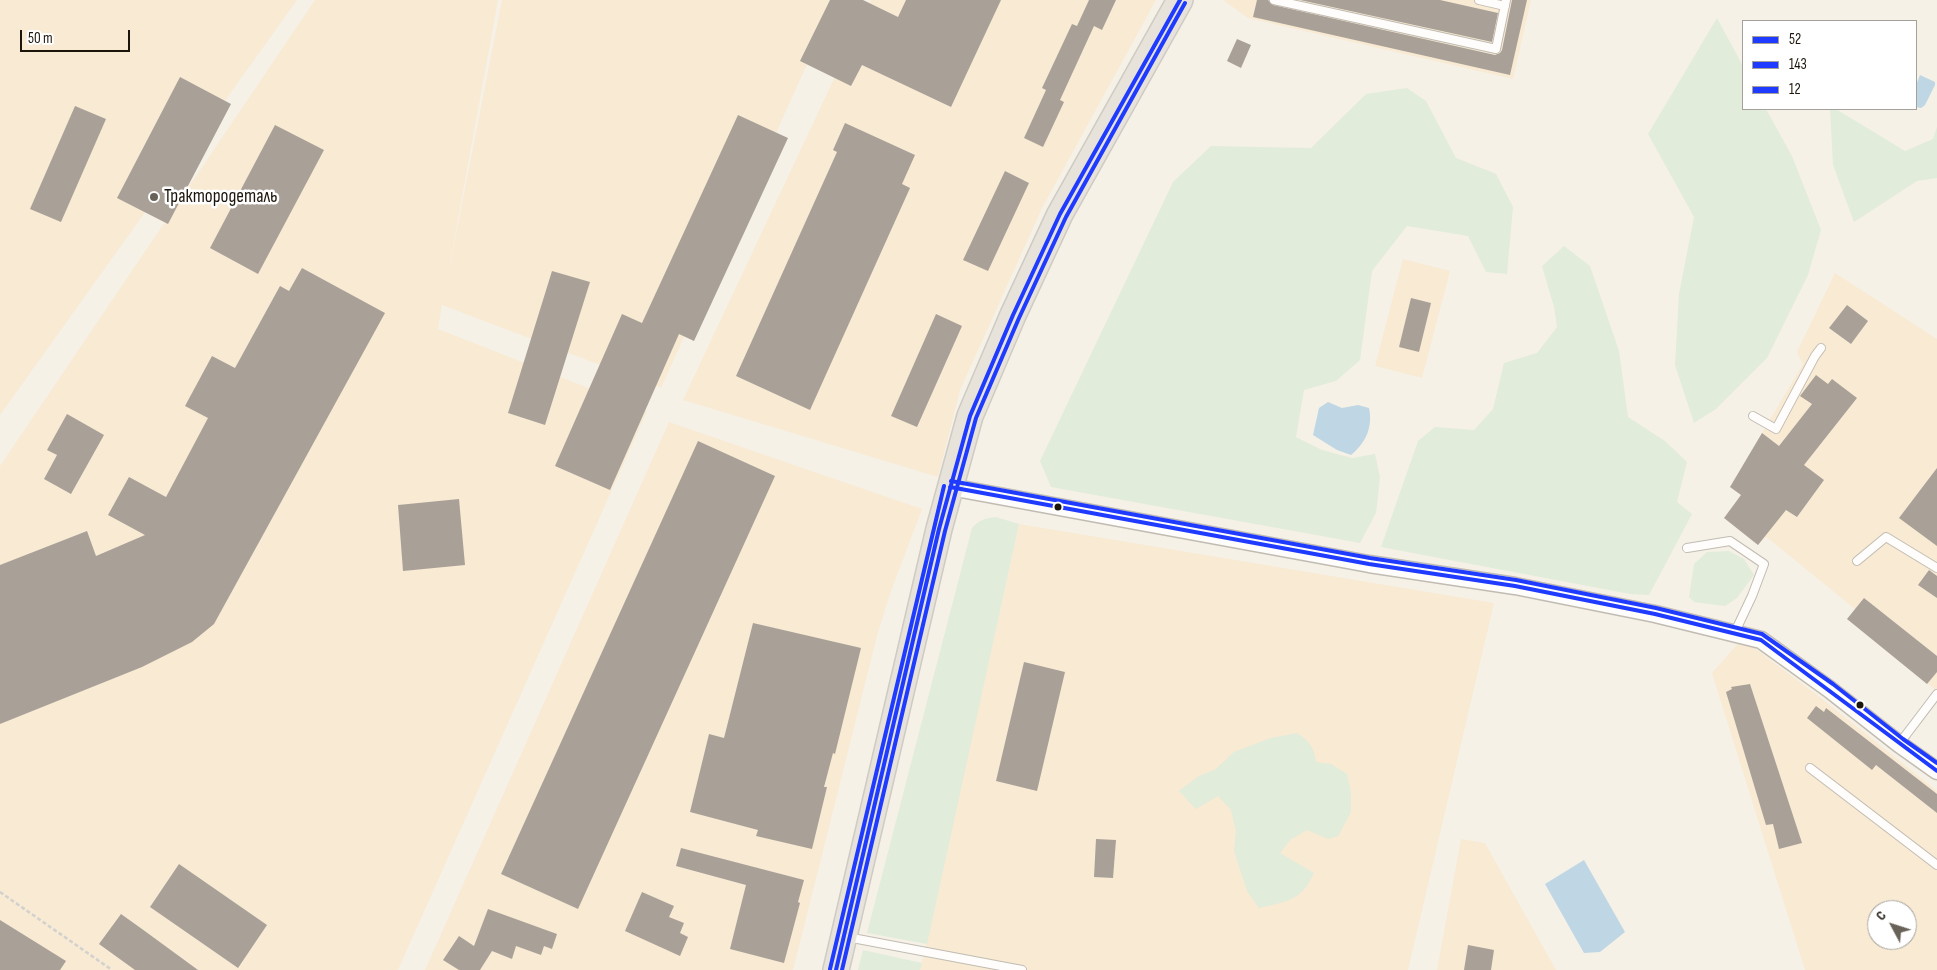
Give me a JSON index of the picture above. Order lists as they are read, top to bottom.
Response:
{
  "places": ["Трактородеталь"],
  "lines": ["transit line 52", "transit line 143", "transit line 12"],
  "legend": ["52", "143", "12"],
  "scale_bar": "50 m",
  "north": "top left"
}
